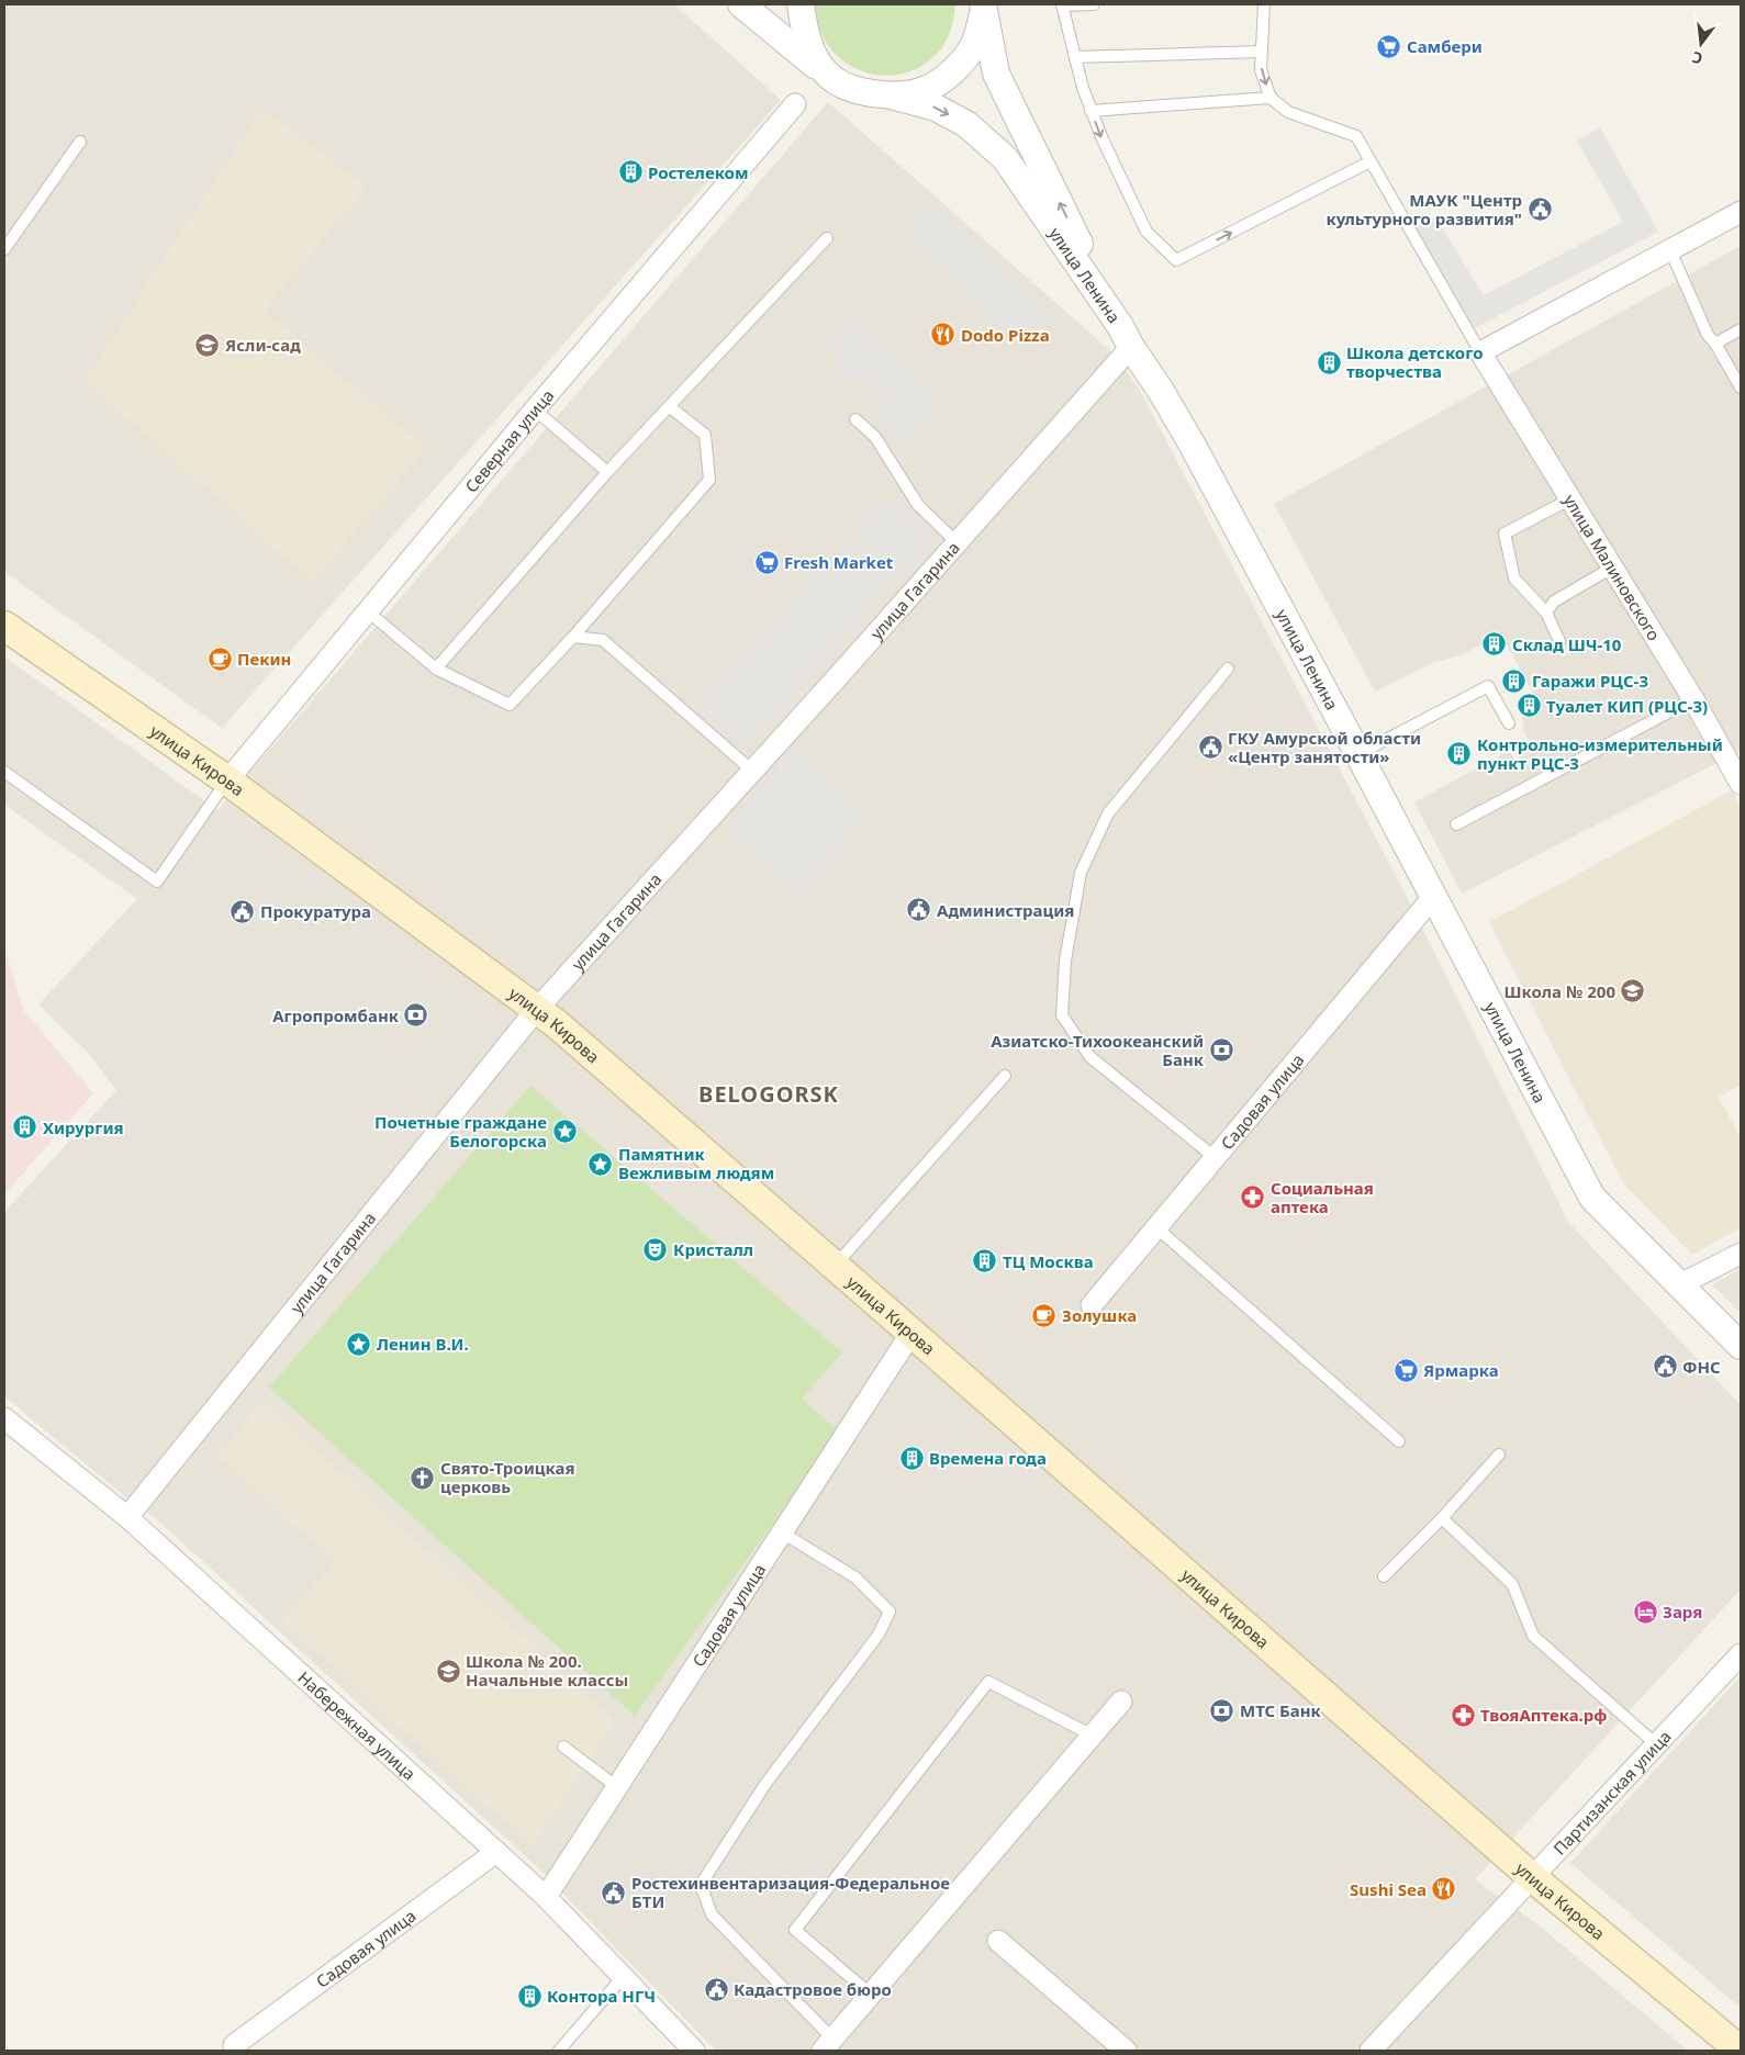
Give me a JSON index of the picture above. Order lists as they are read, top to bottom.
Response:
{
  "streets": {
    "main road": ["улица Кирова"],
    "street": [
      "улица Ленина",
      "Северная улица",
      "улица Малиновского",
      "улица Гагарина",
      "Садовая улица",
      "Набережная улица",
      "Партизанская улица"
    ]
  },
  "crossings": [
    ["улица Ленина", "улица Гагарина"],
    ["улица Ленина", "Садовая улица"],
    ["Северная улица", "улица Кирова"],
    ["улица Гагарина", "улица Кирова"],
    ["улица Гагарина", "Набережная улица"],
    ["улица Кирова", "Садовая улица"],
    ["улица Кирова", "Партизанская улица"],
    ["Садовая улица", "Набережная улица"]
  ],
  "districts": ["BELOGORSK"],
  "places": {
    "supermarket": ["Самбери", "Fresh Market", "Ярмарка"],
    "building": [
      "Ростелеком",
      "Школа детского творчества",
      "Склад ШЧ-10",
      "Гаражи РЦС-3",
      "Туалет КИП (РЦС-3)",
      "Контрольно-измерительный пункт РЦС-3",
      "Хирургия",
      "ТЦ Москва",
      "Времена года",
      "Контора НГЧ"
    ],
    "public building": [
      "МАУК \"Центр культурного развития\"",
      "ГКУ Амурской области «Центр занятости»",
      "Администрация",
      "Прокуратура",
      "ФНС",
      "Ростехинвентаризация-Федеральное БТИ",
      "Кадастровое бюро"
    ],
    "restaurant": ["Dodo Pizza", "Sushi Sea"],
    "school or university": ["Ясли-сад", "Школа № 200", "Школа № 200. Начальные классы"],
    "cafe": ["Пекин", "Золушка"],
    "bank": ["Агропромбанк", "Азиатско-Тихоокеанский Банк", "МТС Банк"],
    "place": ["Почетные граждане Белогорска", "Памятник Вежливым людям", "Ленин В.И."],
    "pharmacy": ["Социальная аптека", "ТвояАптека.рф"],
    "theatre": ["Кристалл"],
    "church": ["Свято-Троицкая церковь"],
    "hotel": ["Заря"]
  },
  "north": "bottom"
}
